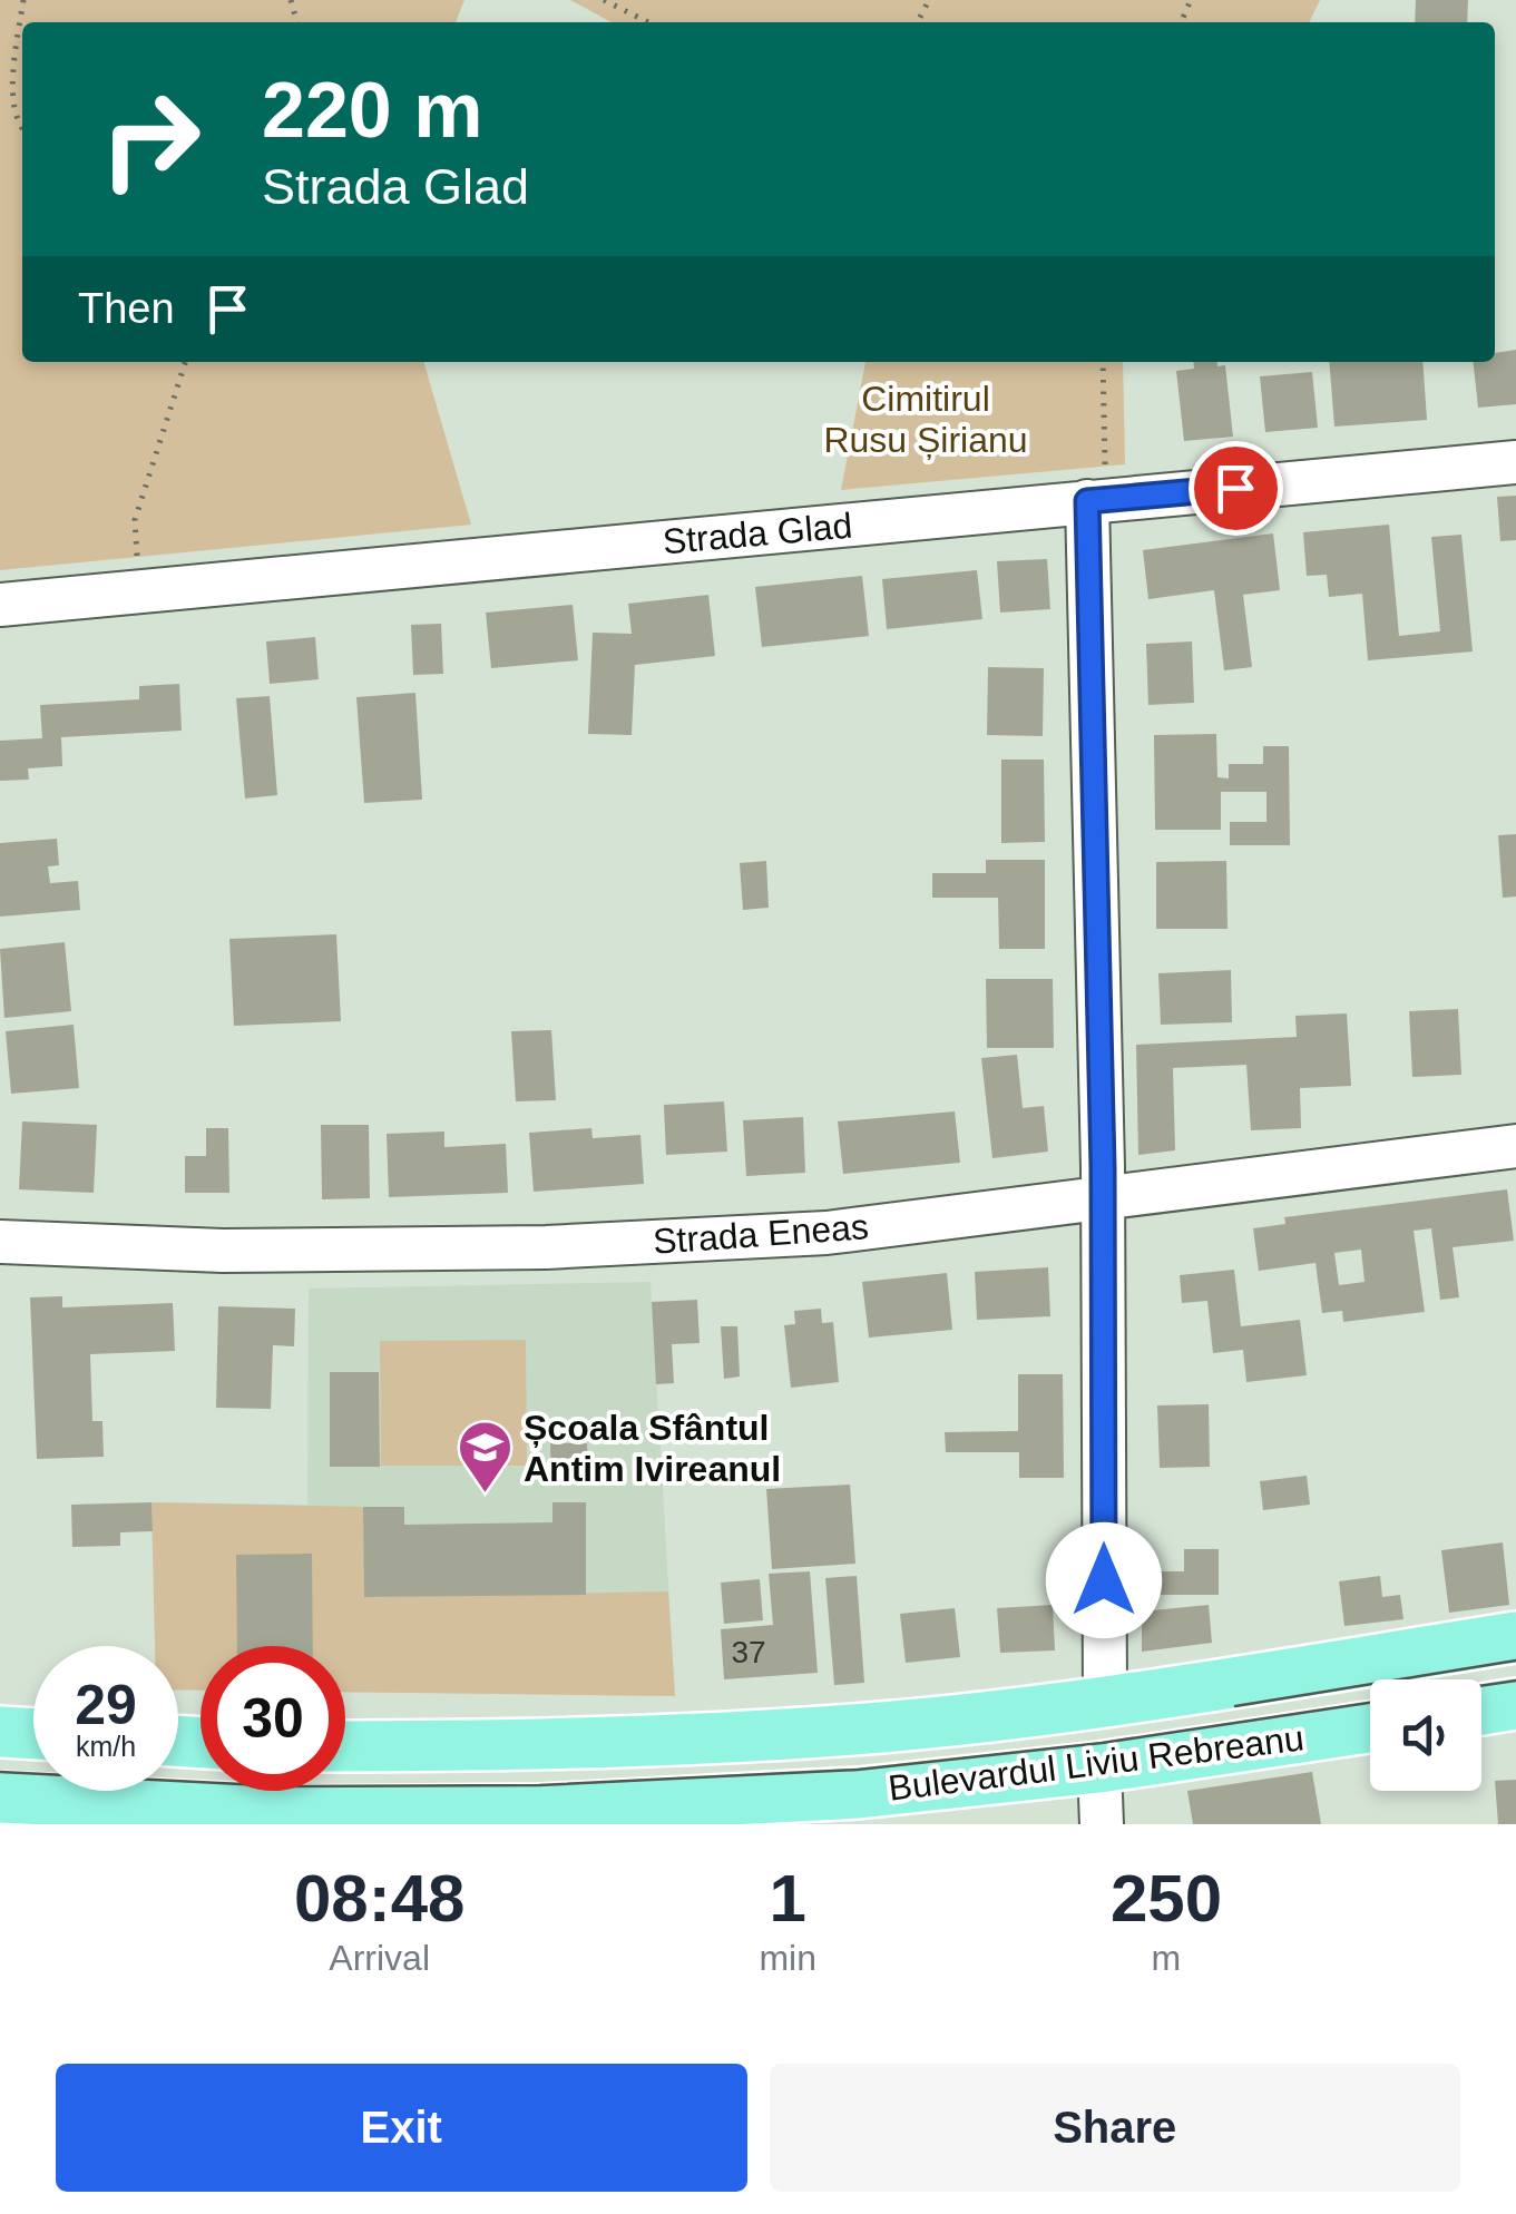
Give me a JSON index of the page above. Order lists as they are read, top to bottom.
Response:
{
  "streets": {
    "main road": ["Bulevardul Liviu Rebreanu"],
    "street": ["Strada Glad", "Strada Eneas"]
  },
  "parks": ["Cimitirul Rusu Șirianu"],
  "places": {
    "school or university": ["Școala Sfântul Antim Ivireanul"]
  },
  "house_numbers": ["37"],
  "page": {
    "turn": ["220 m", "Strada Glad"],
    "then": "Then",
    "speed": "29 km/h",
    "limit": "30",
    "eta": [
      "08:48",
      "Arrival",
      "1",
      "min",
      "250",
      "m"
    ],
    "buttons": ["Exit", "Share"]
  }
}
